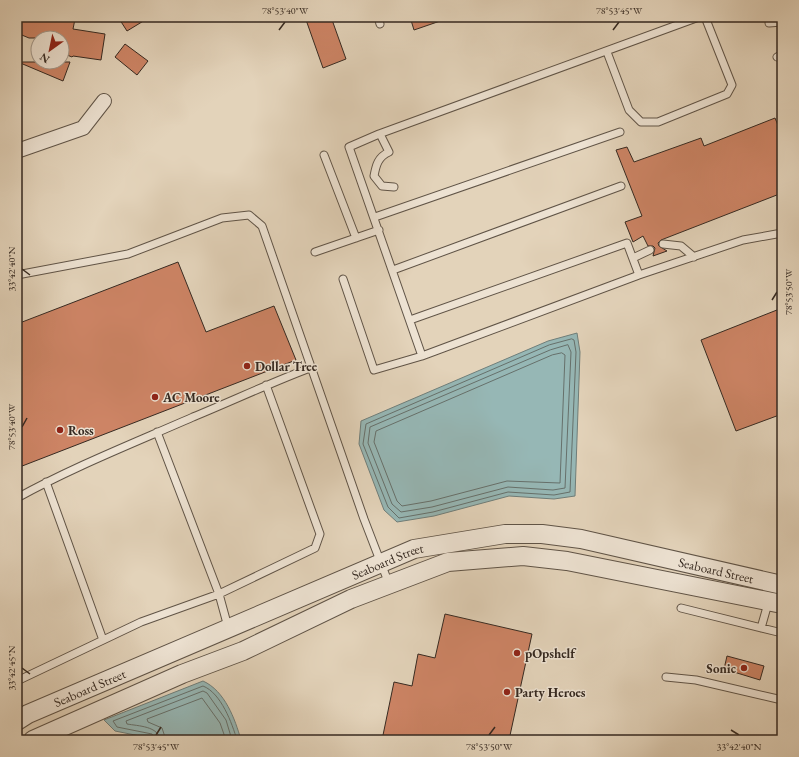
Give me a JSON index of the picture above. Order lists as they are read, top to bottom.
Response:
{
  "streets": {
    "street": ["Seaboard Street"]
  },
  "places": [
    "Dollar Tree",
    "AC Moore",
    "Ross",
    "pOpshelf",
    "Sonic",
    "Party Heroes"
  ],
  "north": "bottom left",
  "coordinates": [
    "78°53'40\"W",
    "78°53'45\"W",
    "33°42'40\"N",
    "78°53'50\"W",
    "33°42'45\"N"
  ]
}
